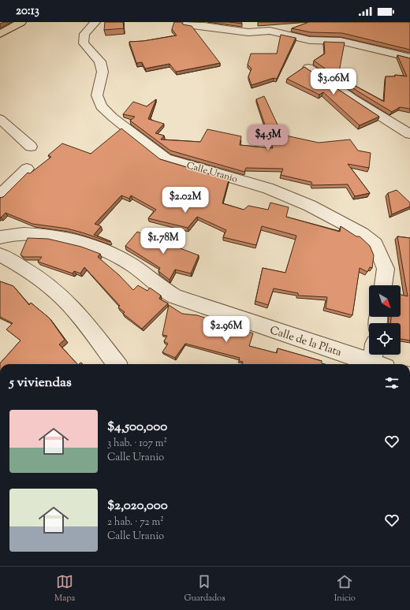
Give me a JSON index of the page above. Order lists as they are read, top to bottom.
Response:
{
  "streets": {
    "street": ["Calle Uranio", "Calle de la Plata"]
  },
  "north": "bottom right",
  "page": {
    "status": "20:13",
    "price": [
      "$3.06M",
      "$4.5M",
      "$2.02M",
      "$1.78M",
      "$2.96M"
    ],
    "heading": "5 viviendas",
    "list": [
      {
        "name": "$4,500,000",
        "note": "3 hab. · 107 m² · Calle Uranio"
      },
      {
        "name": "$2,020,000",
        "note": "2 hab. · 72 m² · Calle Uranio"
      }
    ],
    "tabs": ["Mapa", "Guardados", "Inicio"]
  }
}
